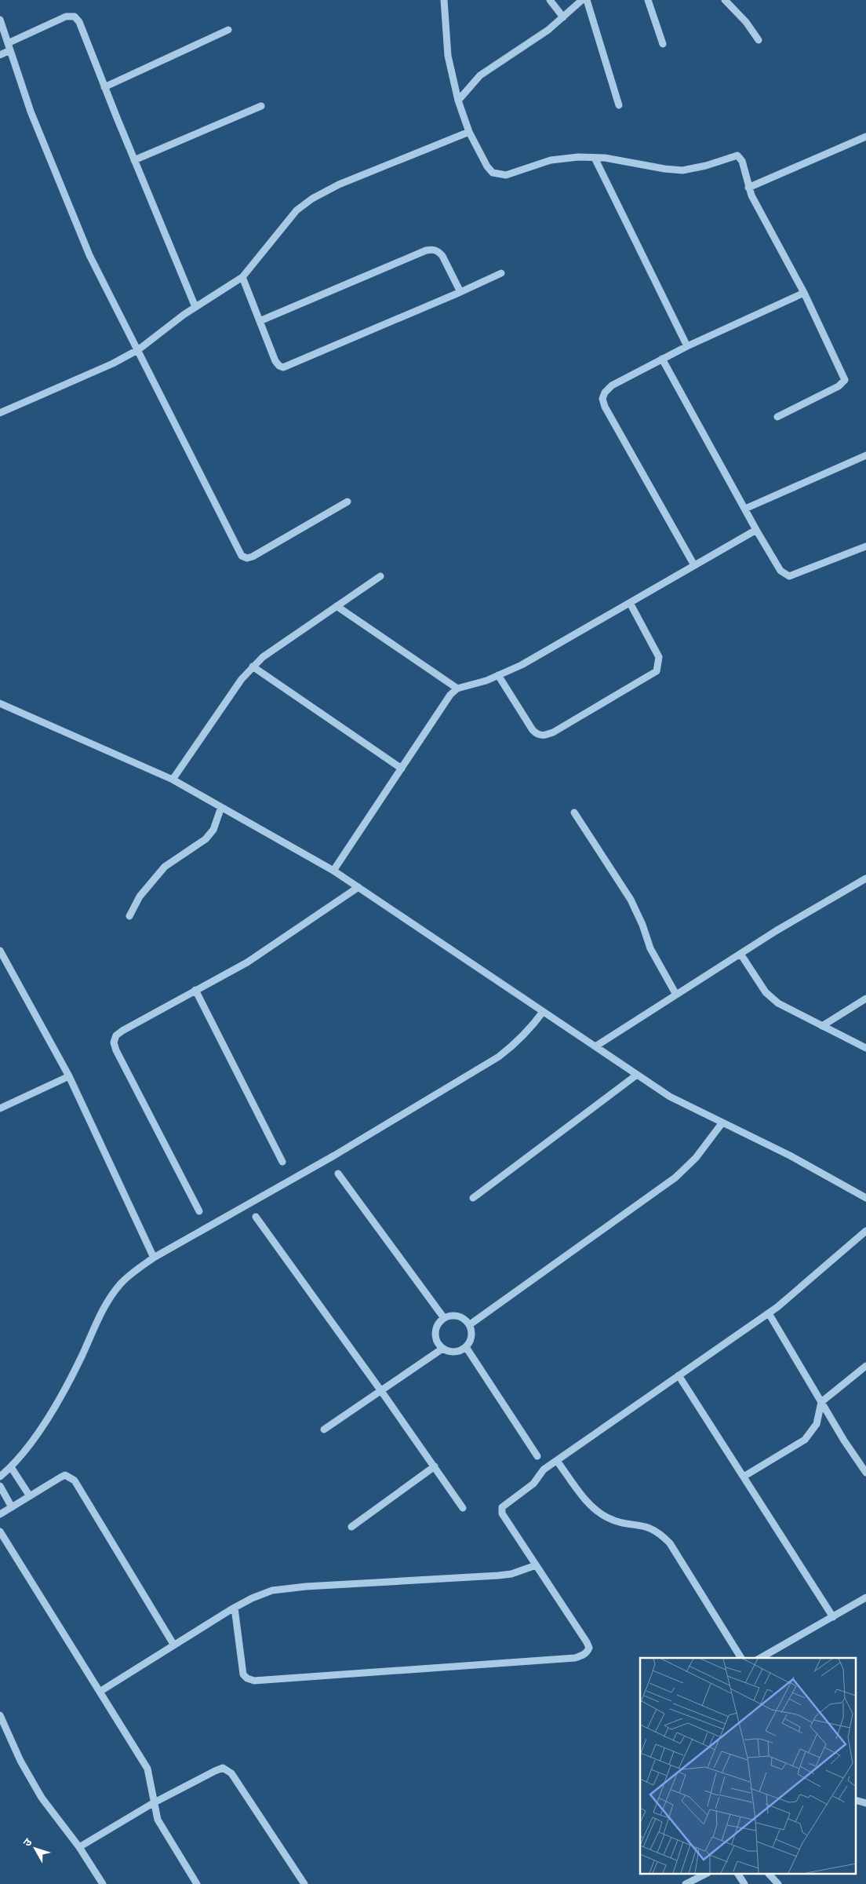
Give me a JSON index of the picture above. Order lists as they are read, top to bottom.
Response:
{
  "north": "top left"
}
